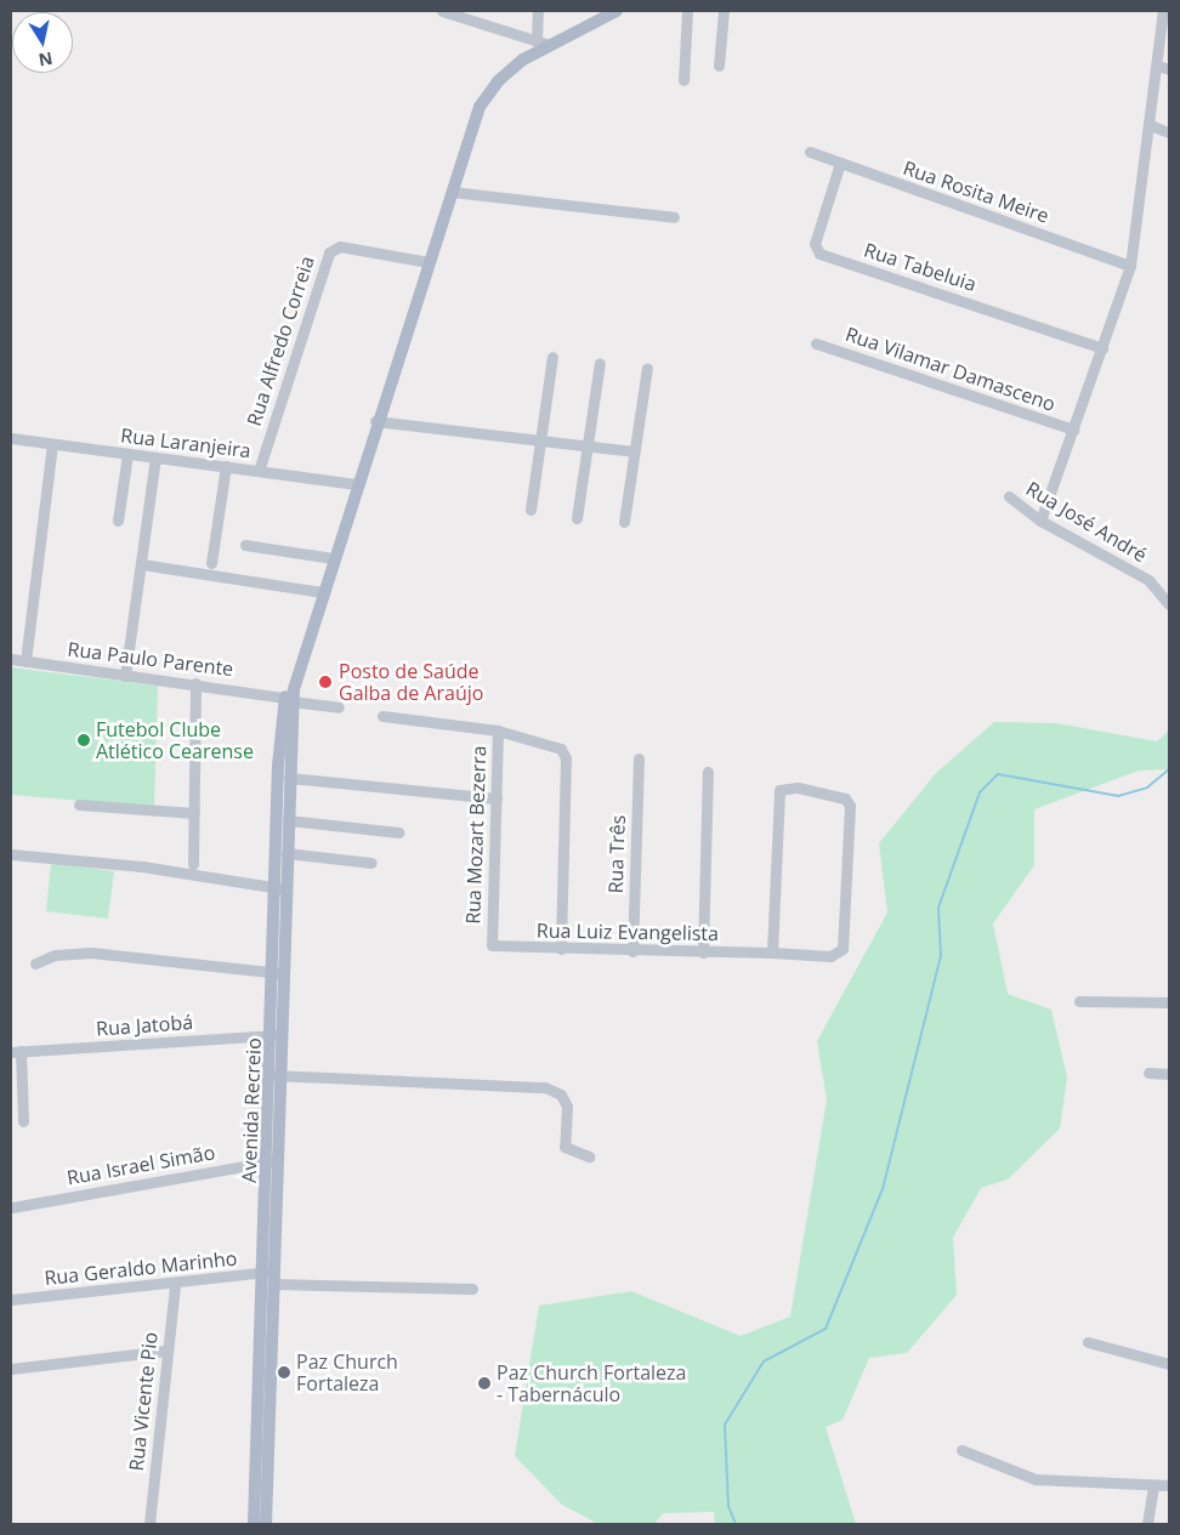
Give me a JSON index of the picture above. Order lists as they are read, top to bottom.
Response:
{
  "streets": {
    "main road": ["Avenida Recreio"],
    "street": [
      "Rua Rosita Meire",
      "Rua Tabeluia",
      "Rua Alfredo Correia",
      "Rua Vilamar Damasceno",
      "Rua Laranjeira",
      "Rua José André",
      "Rua Paulo Parente",
      "Rua Mozart Bezerra",
      "Rua Três",
      "Rua Luiz Evangelista",
      "Rua Jatobá",
      "Rua Israel Simão",
      "Rua Geraldo Marinho",
      "Rua Vicente Pio"
    ]
  },
  "crossings": [
    ["Rua Rosita Meire", "Rua Tabeluia"],
    ["Rua Alfredo Correia", "Rua Laranjeira"],
    ["Rua Paulo Parente", "Avenida Recreio"],
    ["Rua Mozart Bezerra", "Rua Luiz Evangelista"],
    ["Rua Três", "Rua Luiz Evangelista"],
    ["Rua Jatobá", "Avenida Recreio"],
    ["Avenida Recreio", "Rua Israel Simão"],
    ["Avenida Recreio", "Rua Geraldo Marinho"],
    ["Rua Geraldo Marinho", "Rua Vicente Pio"]
  ],
  "places": [
    "Posto de Saúde Galba de Araújo",
    "Futebol Clube Atlético Cearense",
    "Paz Church Fortaleza",
    "Paz Church Fortaleza - Tabernáculo"
  ],
  "north": "bottom"
}
